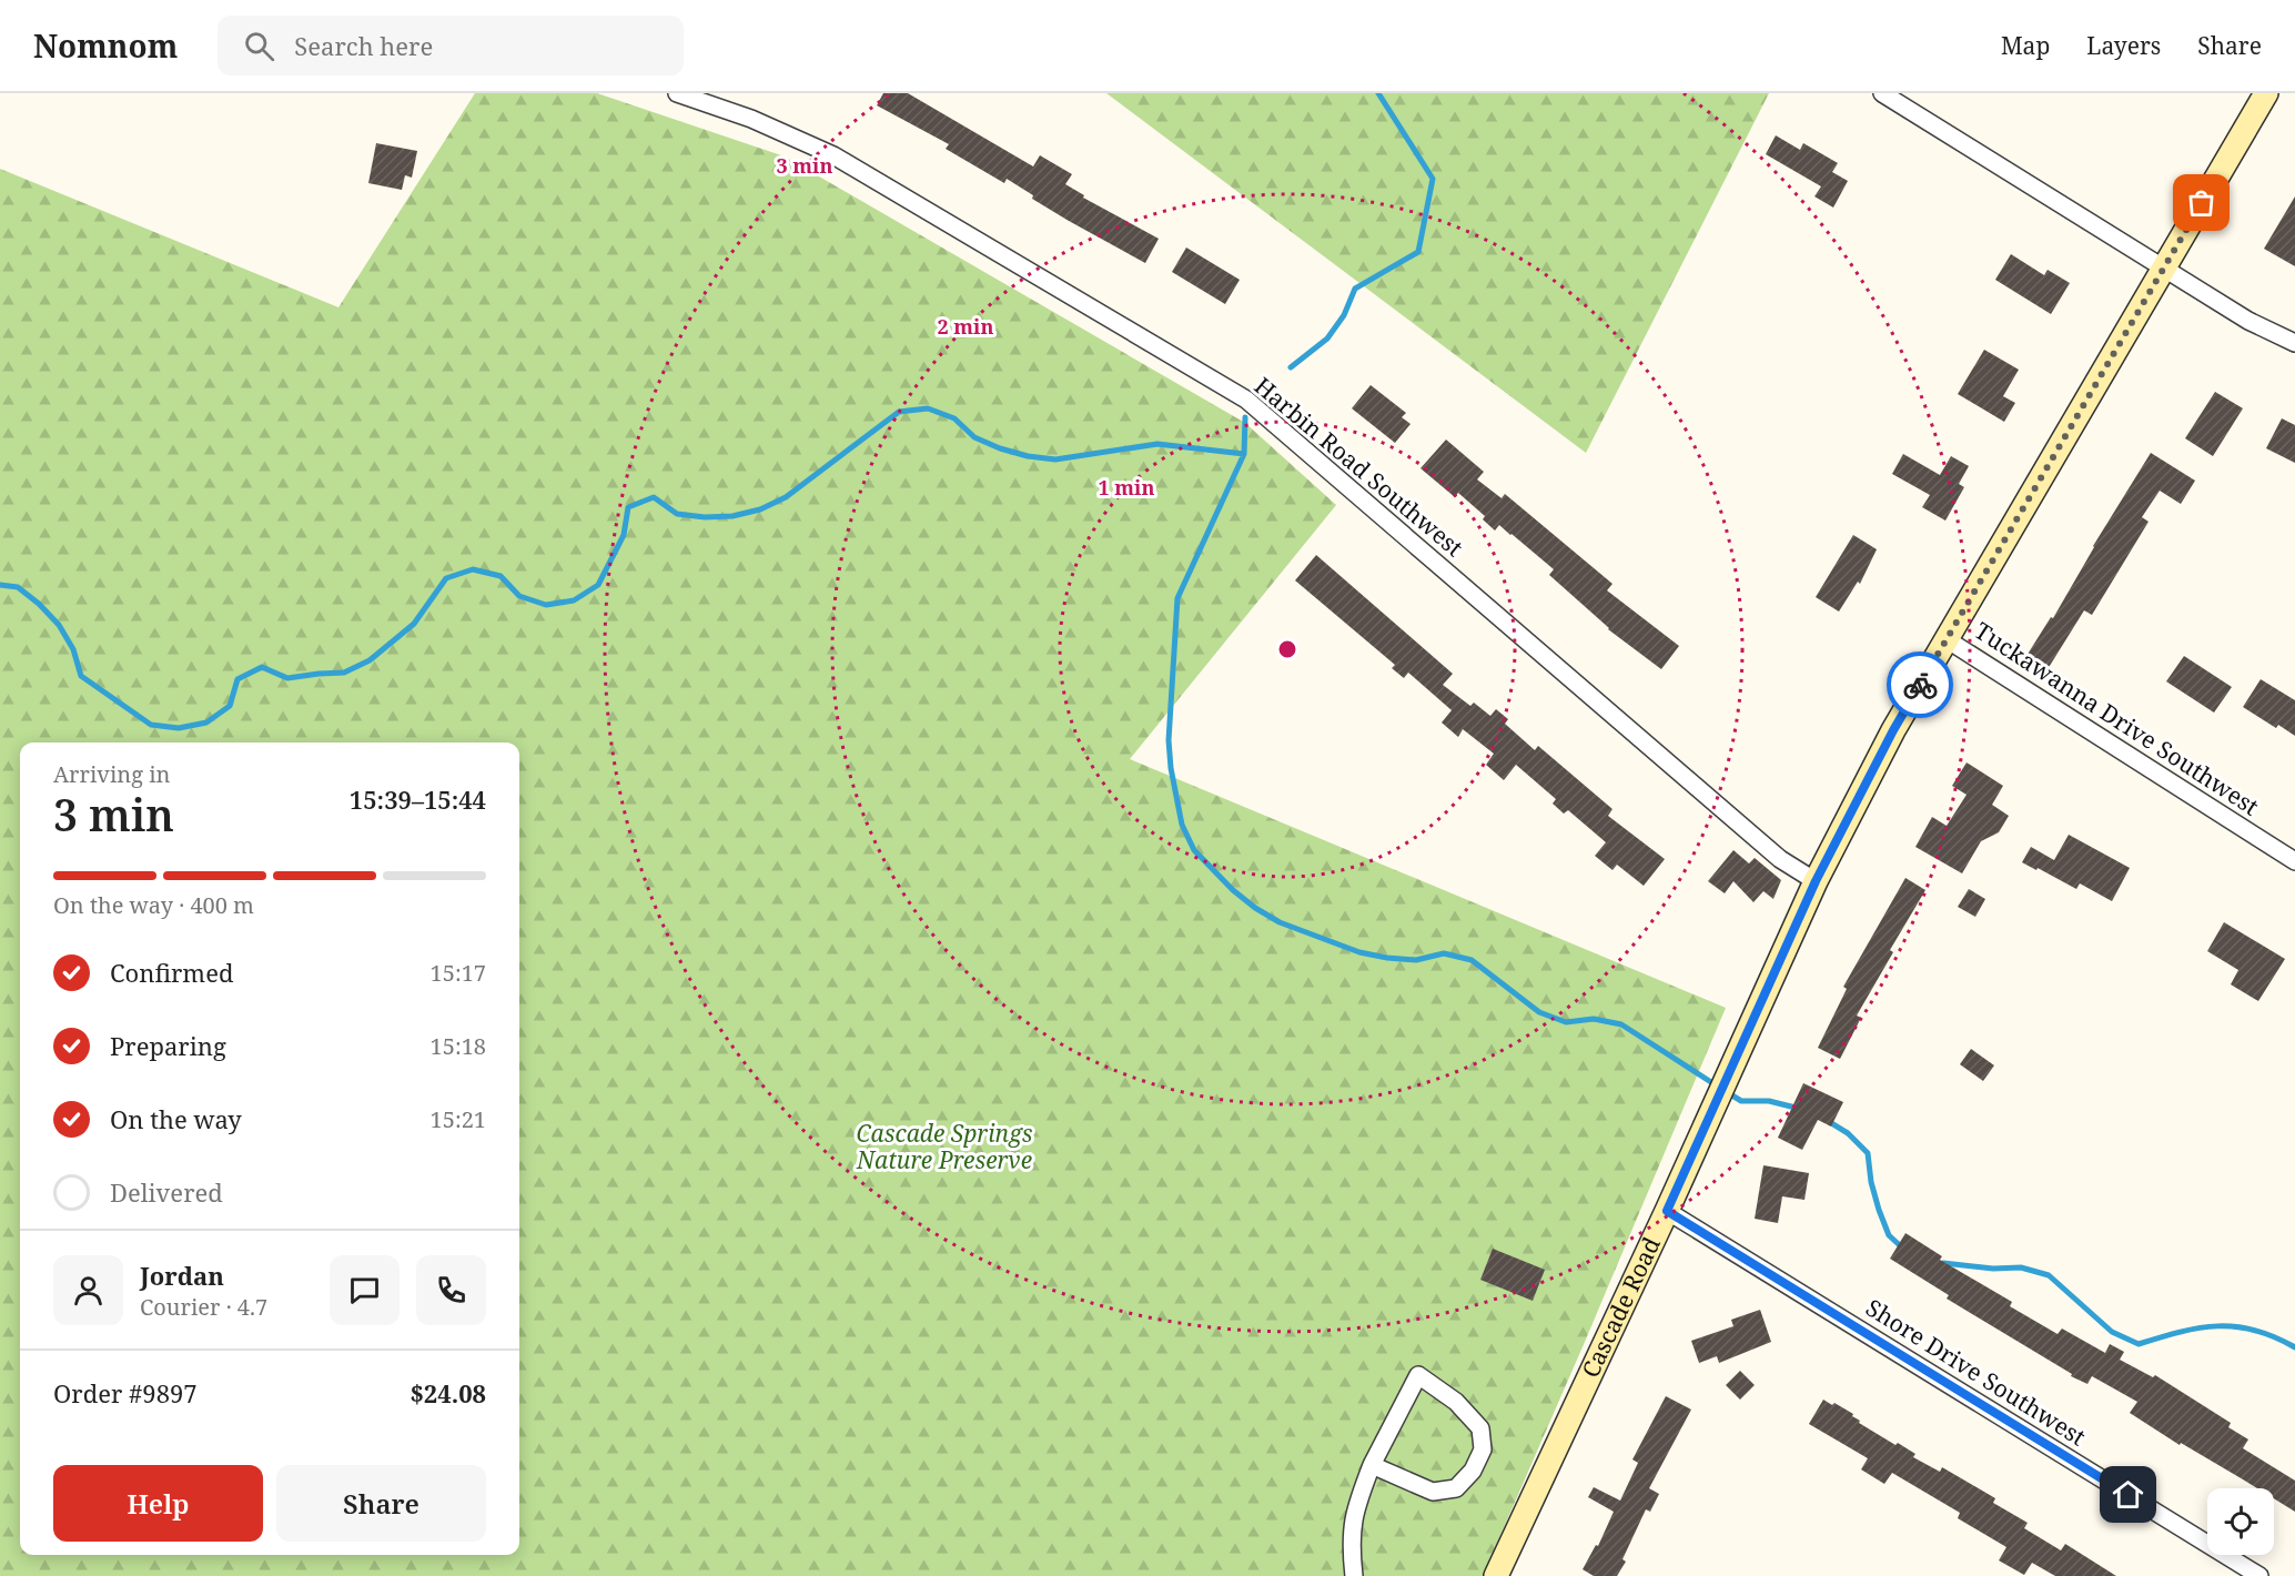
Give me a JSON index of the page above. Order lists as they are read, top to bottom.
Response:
{
  "streets": {
    "main road": ["Cascade Road"],
    "street": ["Harbin Road Southwest", "Tuckawanna Drive Southwest", "Shore Drive Southwest"]
  },
  "crossings": [
    ["Harbin Road Southwest", "Cascade Road"],
    ["Tuckawanna Drive Southwest", "Cascade Road"],
    ["Cascade Road", "Shore Drive Southwest"]
  ],
  "parks": ["Cascade Springs Nature Preserve"],
  "page": {
    "header": "Nomnom",
    "search": "Search here",
    "nav": ["Map", "Layers", "Share"],
    "heading": ["3 min", "Arriving in", "15:39–15:44"],
    "panel": [
      "Jordan",
      "Courier · 4.7",
      "Order #9897",
      "$24.08"
    ],
    "bar": "On the way · 400 m",
    "list": [
      ["Confirmed", "15:17"],
      ["Preparing", "15:18"],
      ["On the way", "15:21"],
      "Delivered"
    ],
    "buttons": ["Help", "Share"]
  },
  "rings": ["3 min", "2 min", "1 min"]
}
